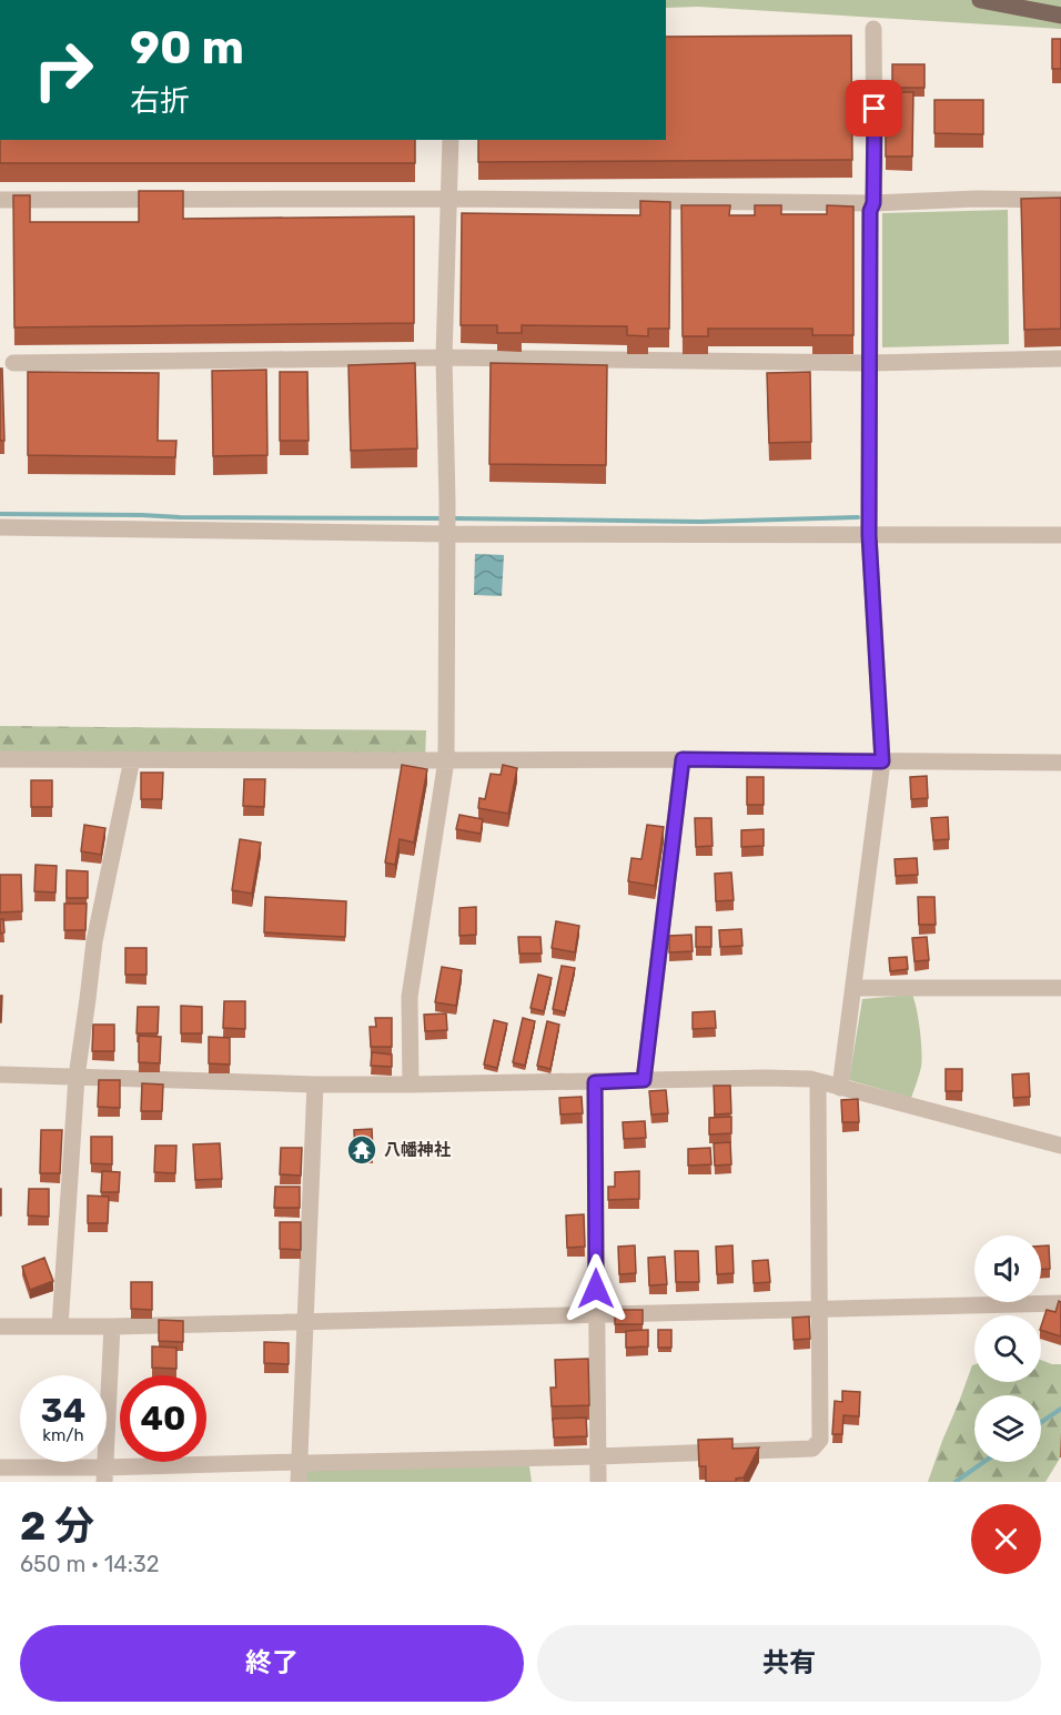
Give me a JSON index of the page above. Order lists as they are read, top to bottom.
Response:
{
  "places": {
    "temple": ["八幡神社"]
  },
  "page": {
    "turn": ["90 m", "右折"],
    "speed": "34 km/h",
    "limit": "40",
    "heading": ["2 分", "650 m · 14:32"],
    "buttons": ["終了", "共有"]
  }
}
